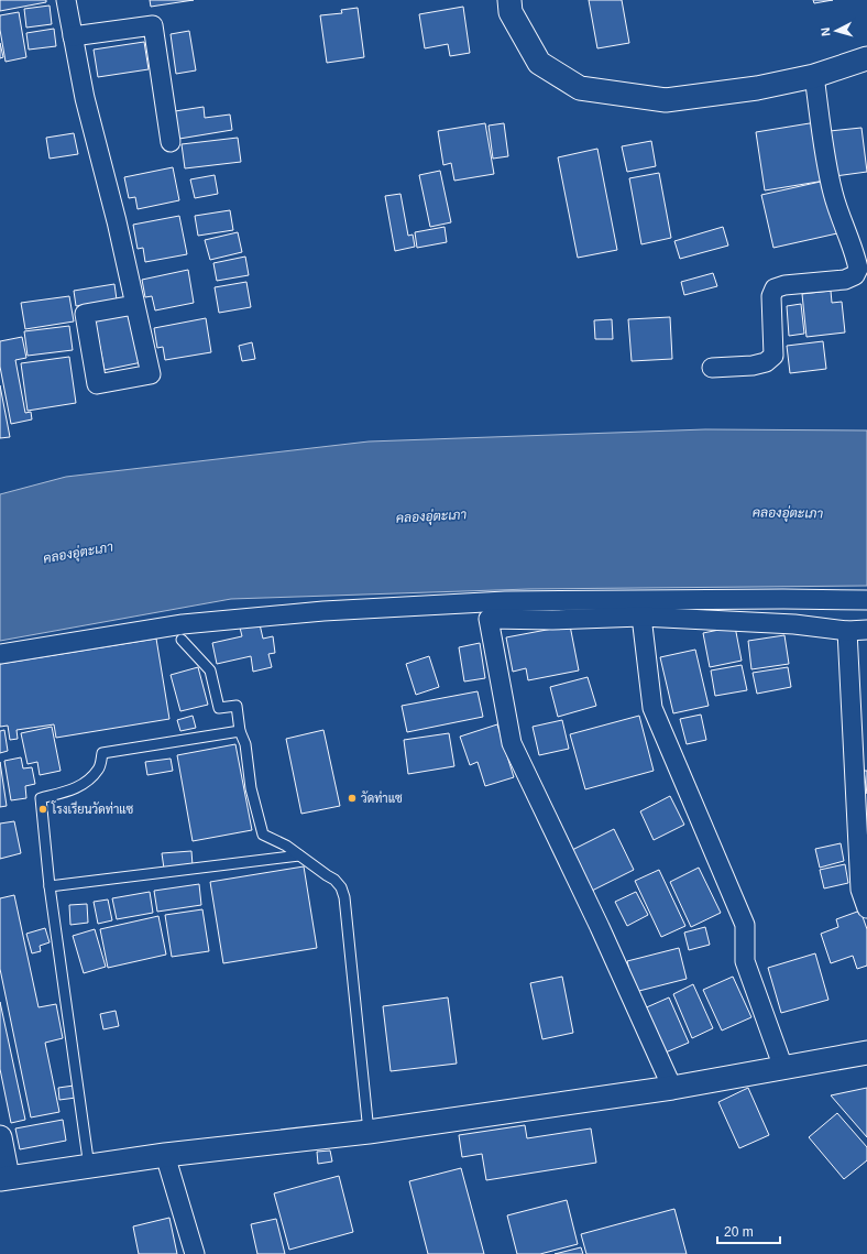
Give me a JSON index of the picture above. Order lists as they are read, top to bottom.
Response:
{
  "water": ["คลองอุ่ตะเภา"],
  "places": ["วัดท่าแซ", "โรงเรียนวัดท่าแซ"],
  "scale_bar": "20 m",
  "north": "left"
}
